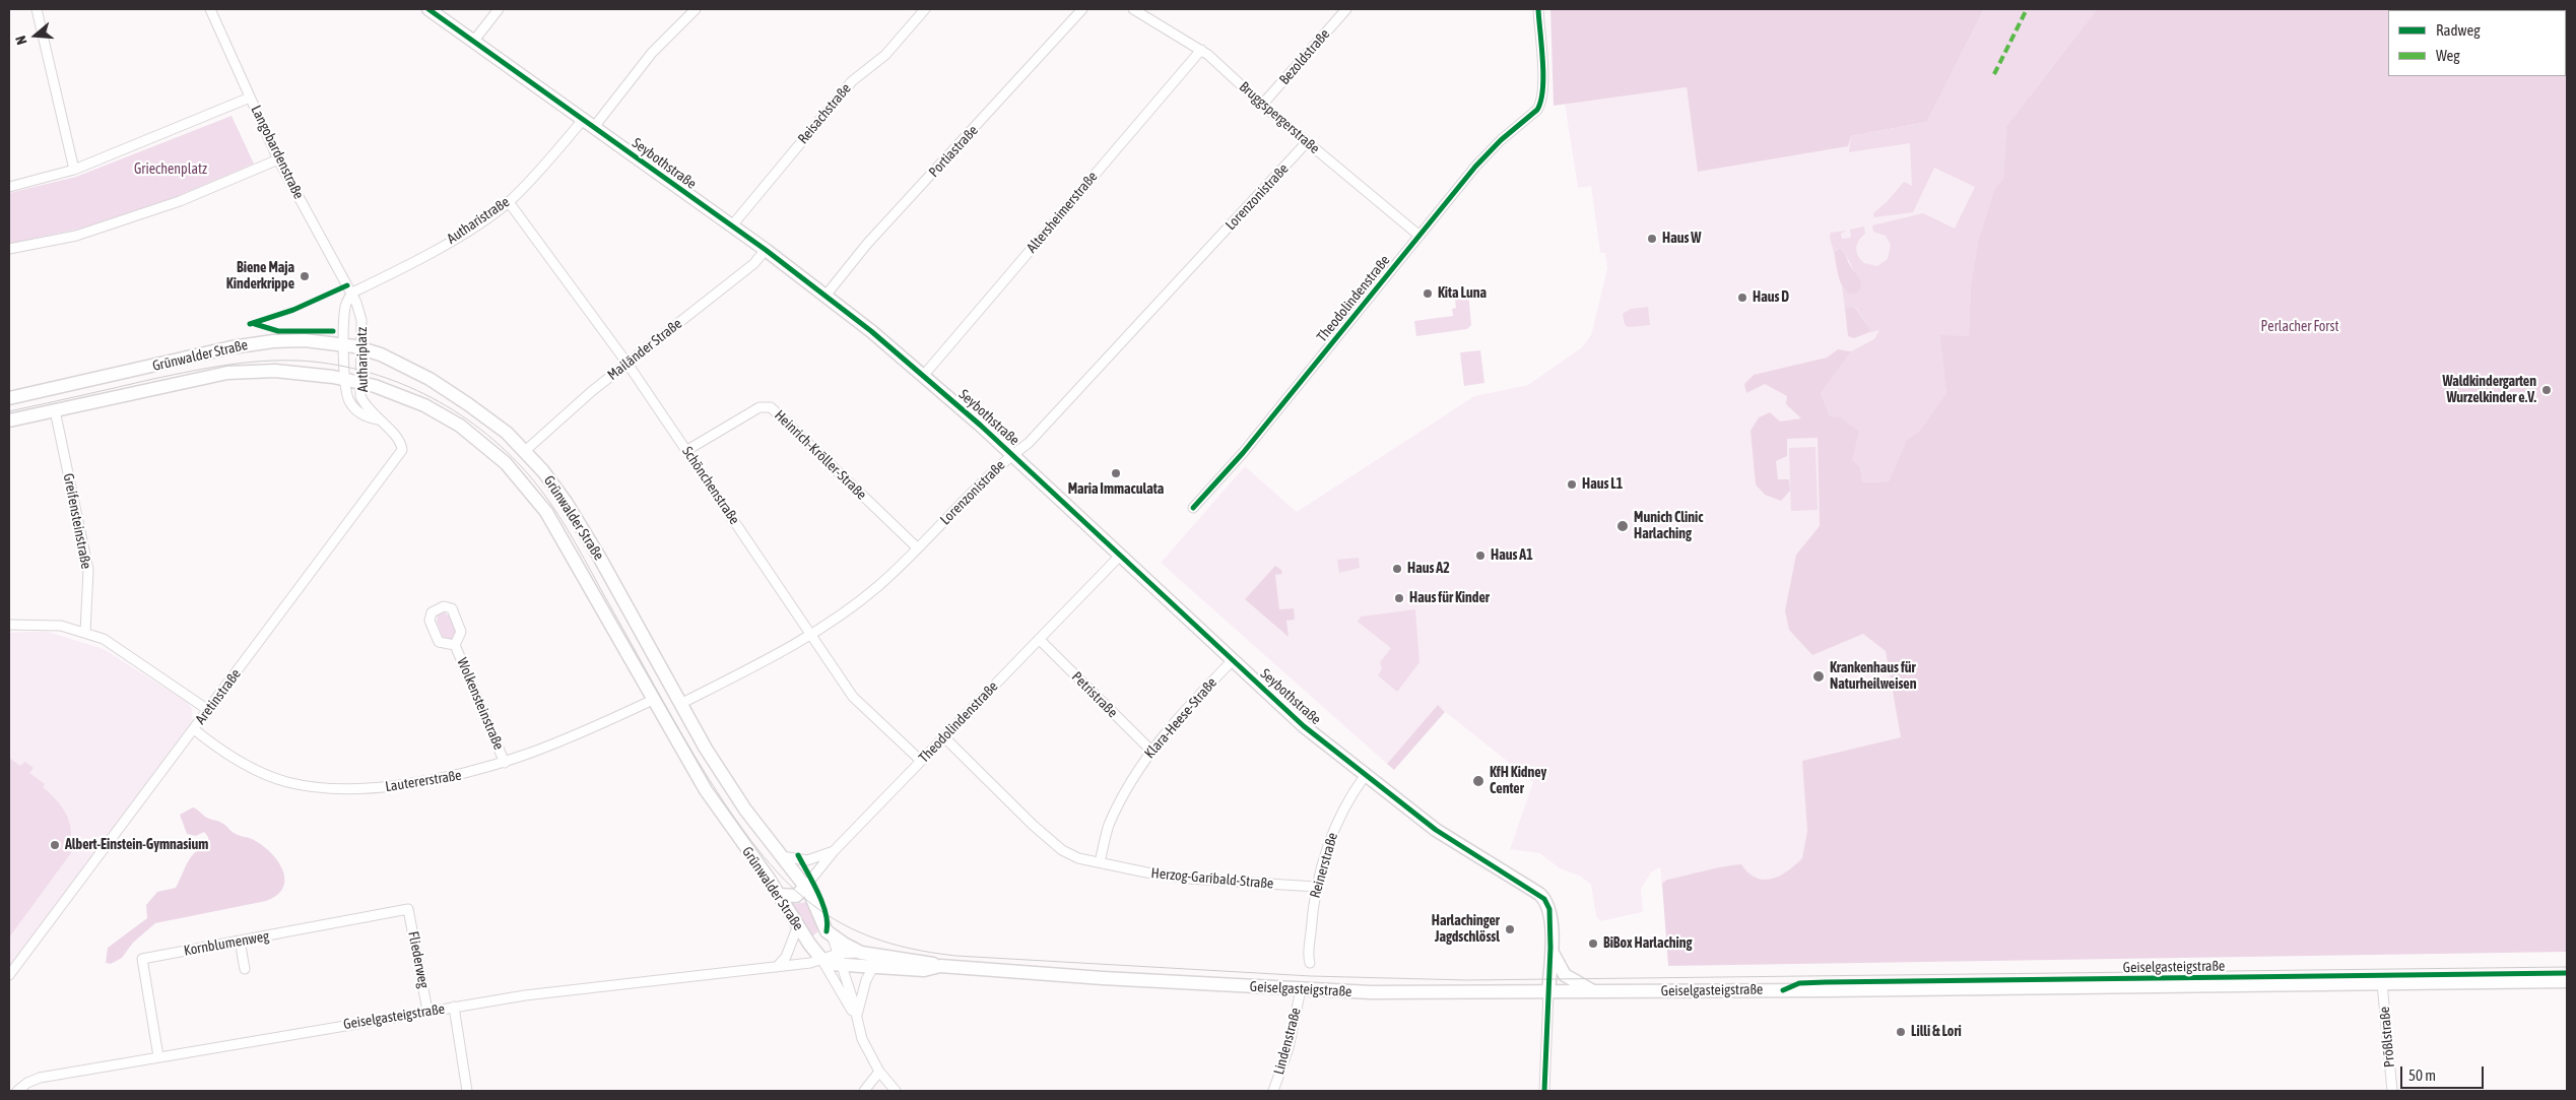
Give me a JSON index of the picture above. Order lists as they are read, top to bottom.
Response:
{
  "streets": {
    "main road": ["Seybothstraße", "Grünwalder Straße", "Geiselgasteigstraße"],
    "street": [
      "Bezoldstraße",
      "Reisachstraße",
      "Bruggspergerstraße",
      "Portiastraße",
      "Langobardenstraße",
      "Lorenzonistraße",
      "Altersheimerstraße",
      "Autharistraße",
      "Theodolindenstraße",
      "Mailänder Straße",
      "Authariplatz",
      "Heinrich-Kröller-Straße",
      "Schönchenstraße",
      "Greifensteinstraße",
      "Petristraße",
      "Aretinstraße",
      "Wolkensteinstraße",
      "Klara-Heese-Straße",
      "Lautererstraße",
      "Reinerstraße",
      "Herzog-Garibald-Straße",
      "Kornblumenweg",
      "Fliederweg",
      "Prößlstraße",
      "Lindenstraße"
    ]
  },
  "crossings": [
    ["Bezoldstraße", "Bruggspergerstraße"],
    ["Reisachstraße", "Seybothstraße"],
    ["Bruggspergerstraße", "Lorenzonistraße"],
    ["Bruggspergerstraße", "Altersheimerstraße"],
    ["Bruggspergerstraße", "Theodolindenstraße"],
    ["Portiastraße", "Seybothstraße"],
    ["Langobardenstraße", "Autharistraße"],
    ["Langobardenstraße", "Authariplatz"],
    ["Seybothstraße", "Lorenzonistraße"],
    ["Seybothstraße", "Altersheimerstraße"],
    ["Seybothstraße", "Autharistraße"],
    ["Seybothstraße", "Theodolindenstraße"],
    ["Seybothstraße", "Mailänder Straße"],
    ["Seybothstraße", "Klara-Heese-Straße"],
    ["Seybothstraße", "Reinerstraße"],
    ["Lorenzonistraße", "Grünwalder Straße"],
    ["Lorenzonistraße", "Heinrich-Kröller-Straße"],
    ["Lorenzonistraße", "Schönchenstraße"],
    ["Autharistraße", "Authariplatz"],
    ["Autharistraße", "Schönchenstraße"],
    ["Theodolindenstraße", "Grünwalder Straße"],
    ["Theodolindenstraße", "Schönchenstraße"],
    ["Theodolindenstraße", "Petristraße"],
    ["Theodolindenstraße", "Herzog-Garibald-Straße"],
    ["Mailänder Straße", "Grünwalder Straße"],
    ["Mailänder Straße", "Schönchenstraße"],
    ["Grünwalder Straße", "Authariplatz"],
    ["Grünwalder Straße", "Greifensteinstraße"],
    ["Grünwalder Straße", "Lautererstraße"],
    ["Grünwalder Straße", "Geiselgasteigstraße"],
    ["Authariplatz", "Aretinstraße"],
    ["Heinrich-Kröller-Straße", "Schönchenstraße"],
    ["Petristraße", "Klara-Heese-Straße"],
    ["Aretinstraße", "Lautererstraße"],
    ["Wolkensteinstraße", "Lautererstraße"],
    ["Klara-Heese-Straße", "Herzog-Garibald-Straße"],
    ["Reinerstraße", "Herzog-Garibald-Straße"],
    ["Kornblumenweg", "Fliederweg"],
    ["Kornblumenweg", "Geiselgasteigstraße"],
    ["Fliederweg", "Geiselgasteigstraße"],
    ["Geiselgasteigstraße", "Prößlstraße"],
    ["Geiselgasteigstraße", "Lindenstraße"]
  ],
  "parks": ["Griechenplatz", "Perlacher Forst"],
  "places": [
    "Haus W",
    "Biene Maja Kinderkrippe",
    "Kita Luna",
    "Haus D",
    "Waldkindergarten Wurzelkinder e.V.",
    "Maria Immaculata",
    "Haus L1",
    "Munich Clinic Harlaching",
    "Haus A1",
    "Haus A2",
    "Haus für Kinder",
    "Krankenhaus für Naturheilweisen",
    "KfH Kidney Center",
    "Albert-Einstein-Gymnasium",
    "Harlachinger Jagdschlössl",
    "BiBox Harlaching",
    "Lilli & Lori"
  ],
  "legend": ["Radweg", "Weg"],
  "scale_bar": "50 m",
  "north": "left"
}
